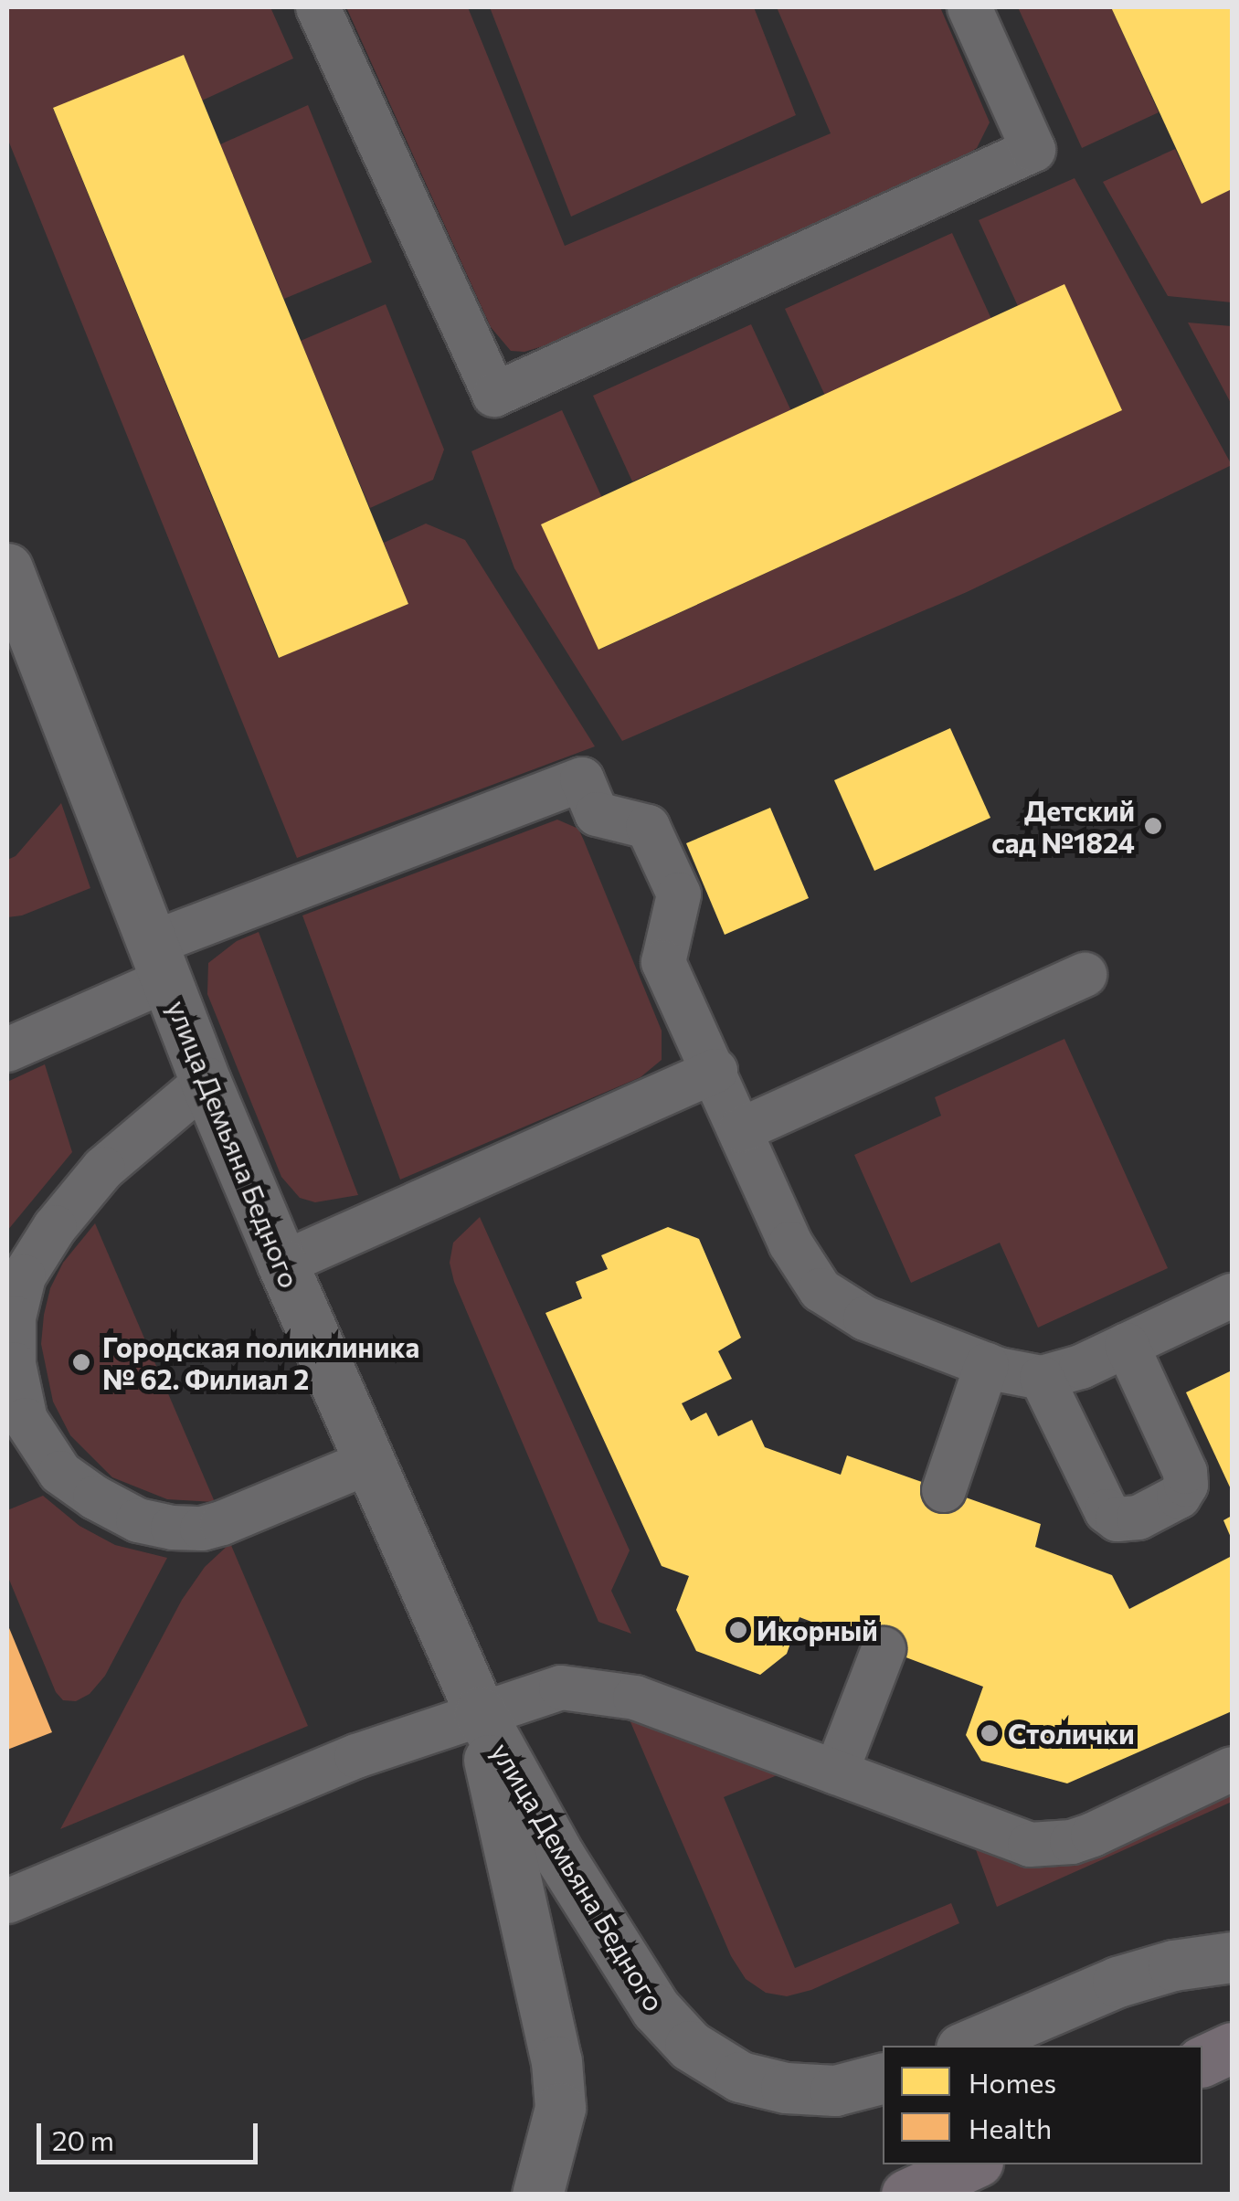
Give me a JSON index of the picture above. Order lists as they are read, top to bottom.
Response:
{
  "streets": {
    "street": ["улица Демьяна Бедного"]
  },
  "places": [
    "Детский сад №1824",
    "Городская поликлиника № 62. Филиал 2",
    "Икорный",
    "Столички"
  ],
  "legend": ["Homes", "Health"],
  "scale_bar": "20 m"
}
